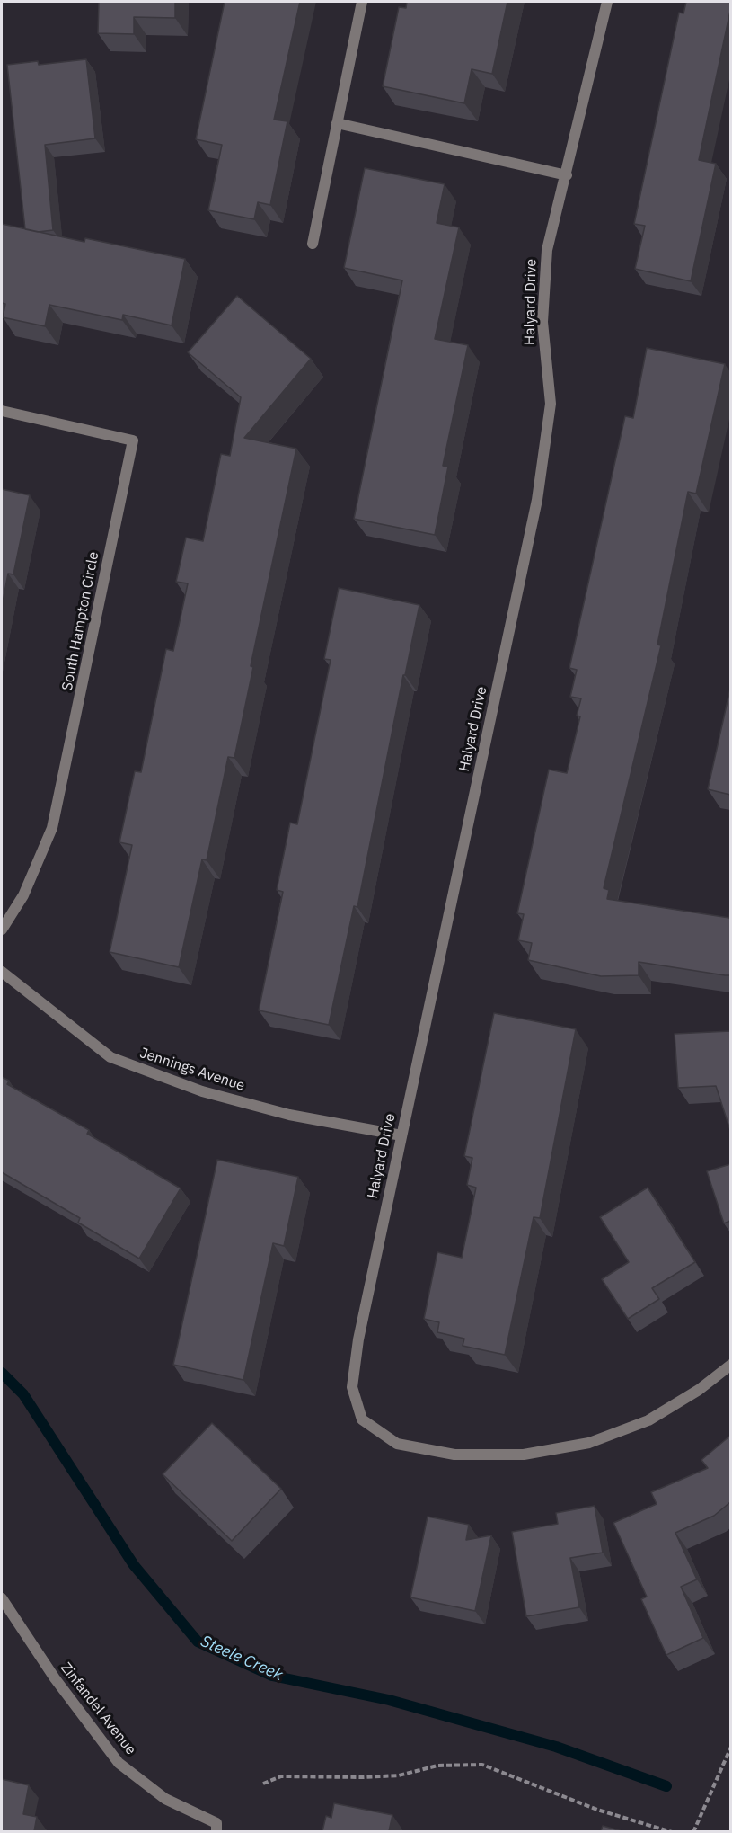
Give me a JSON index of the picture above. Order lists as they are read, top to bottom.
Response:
{
  "streets": {
    "street": [
      "Halyard Drive",
      "South Hampton Circle",
      "Jennings Avenue",
      "Zinfandel Avenue"
    ]
  },
  "crossings": [
    ["Halyard Drive", "Jennings Avenue"]
  ],
  "water": ["Steele Creek"]
}
